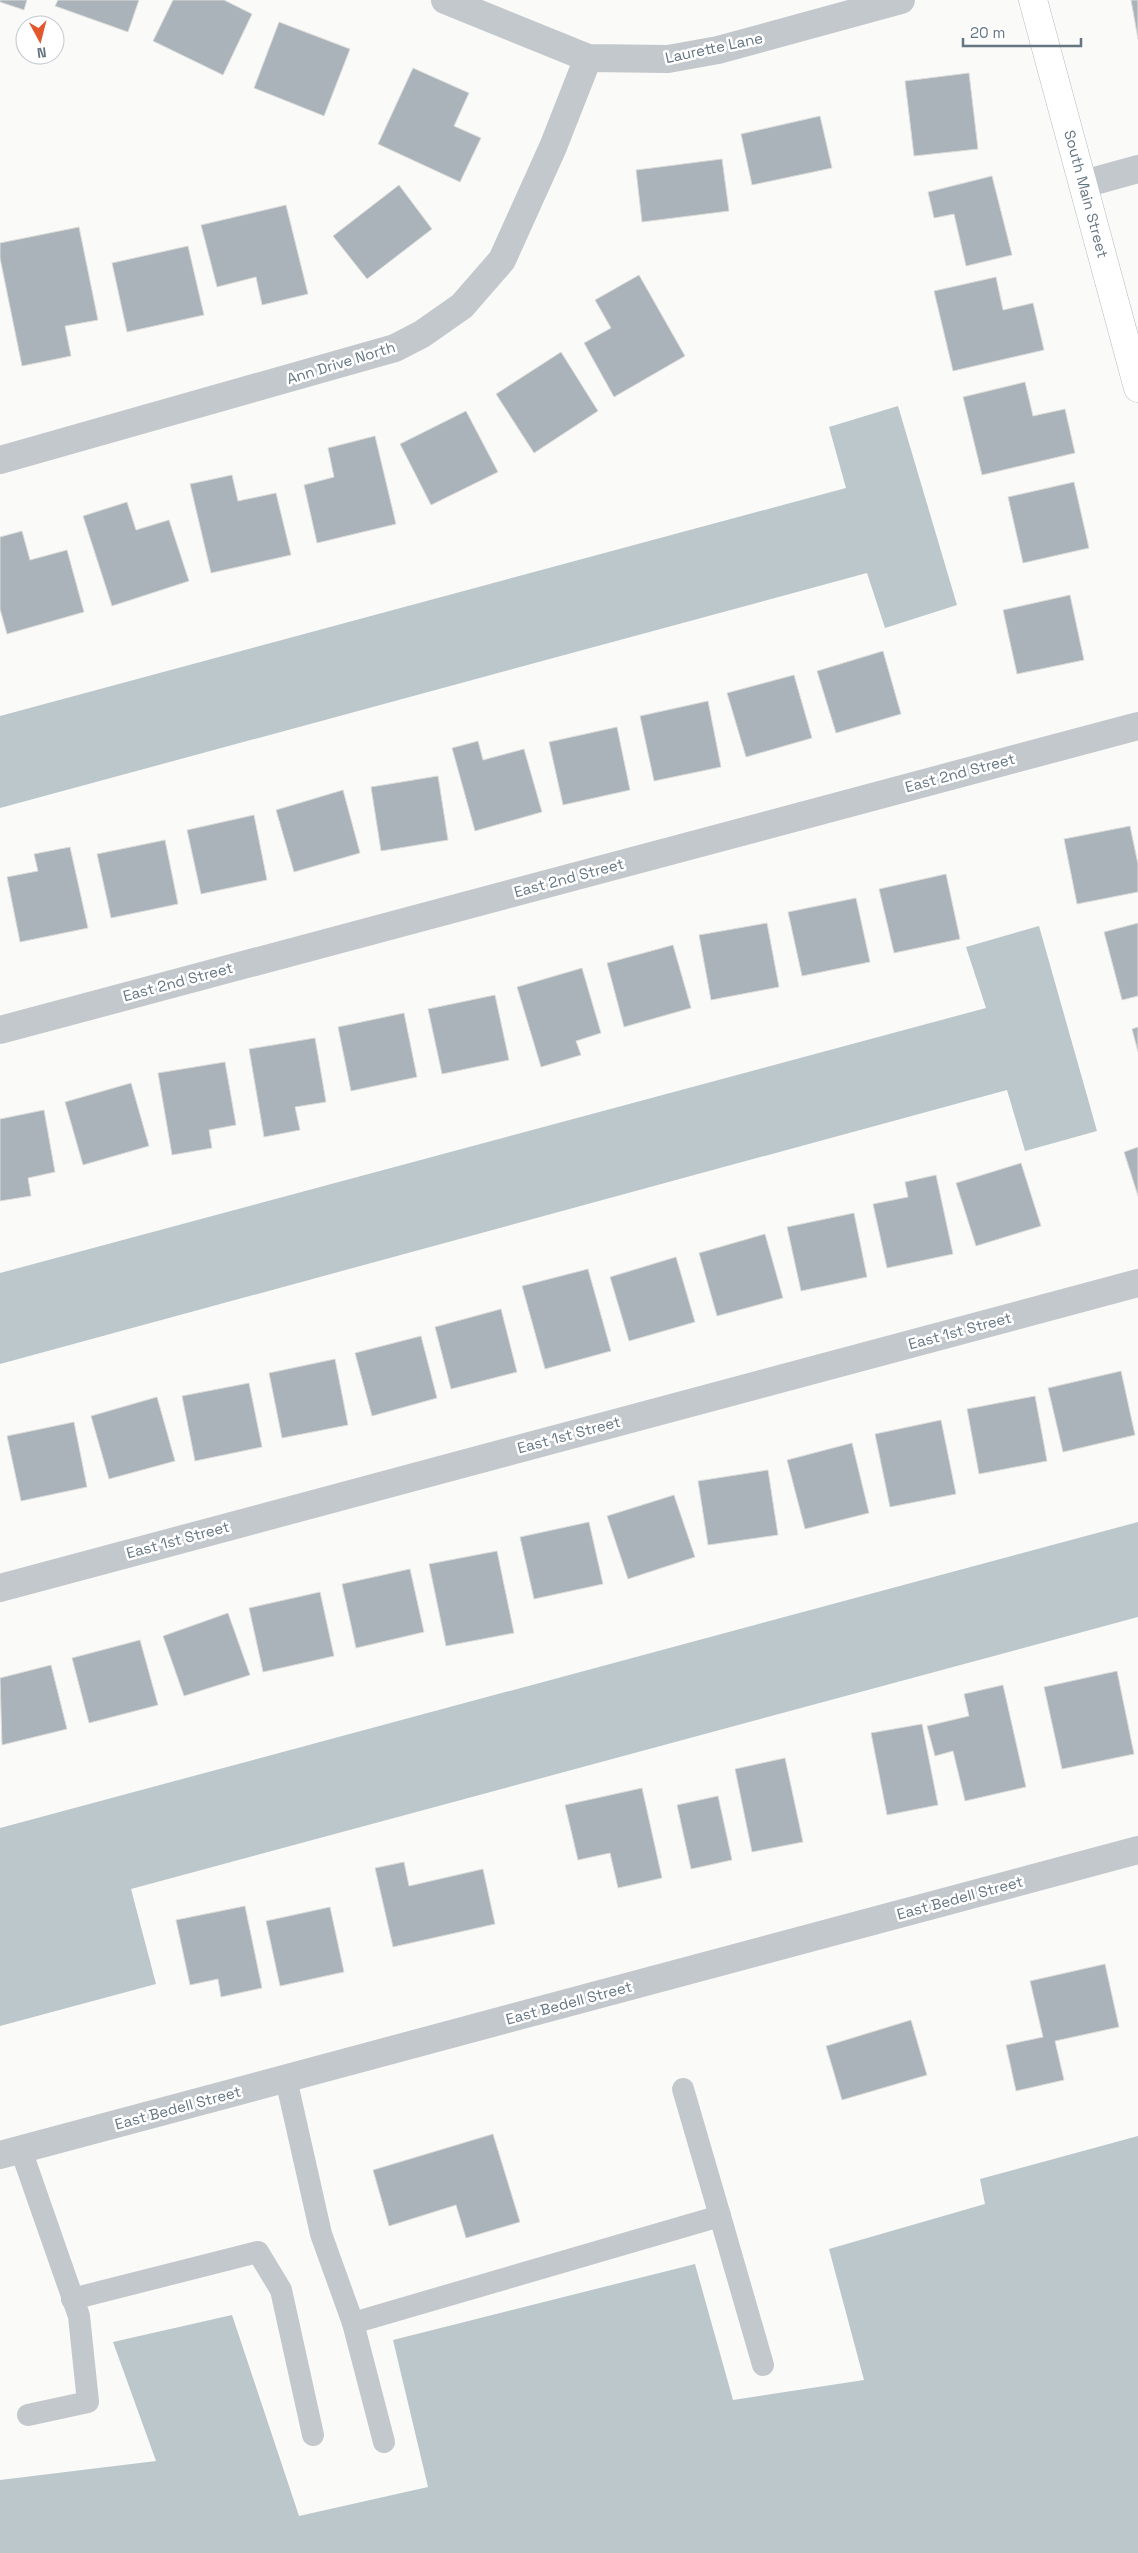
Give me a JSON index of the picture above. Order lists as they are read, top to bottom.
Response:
{
  "streets": {
    "street": [
      "Laurette Lane",
      "South Main Street",
      "Ann Drive North",
      "East 2nd Street",
      "East 1st Street",
      "East Bedell Street"
    ]
  },
  "crossings": [
    ["Laurette Lane", "Ann Drive North"]
  ],
  "scale_bar": "20 m",
  "north": "bottom"
}
